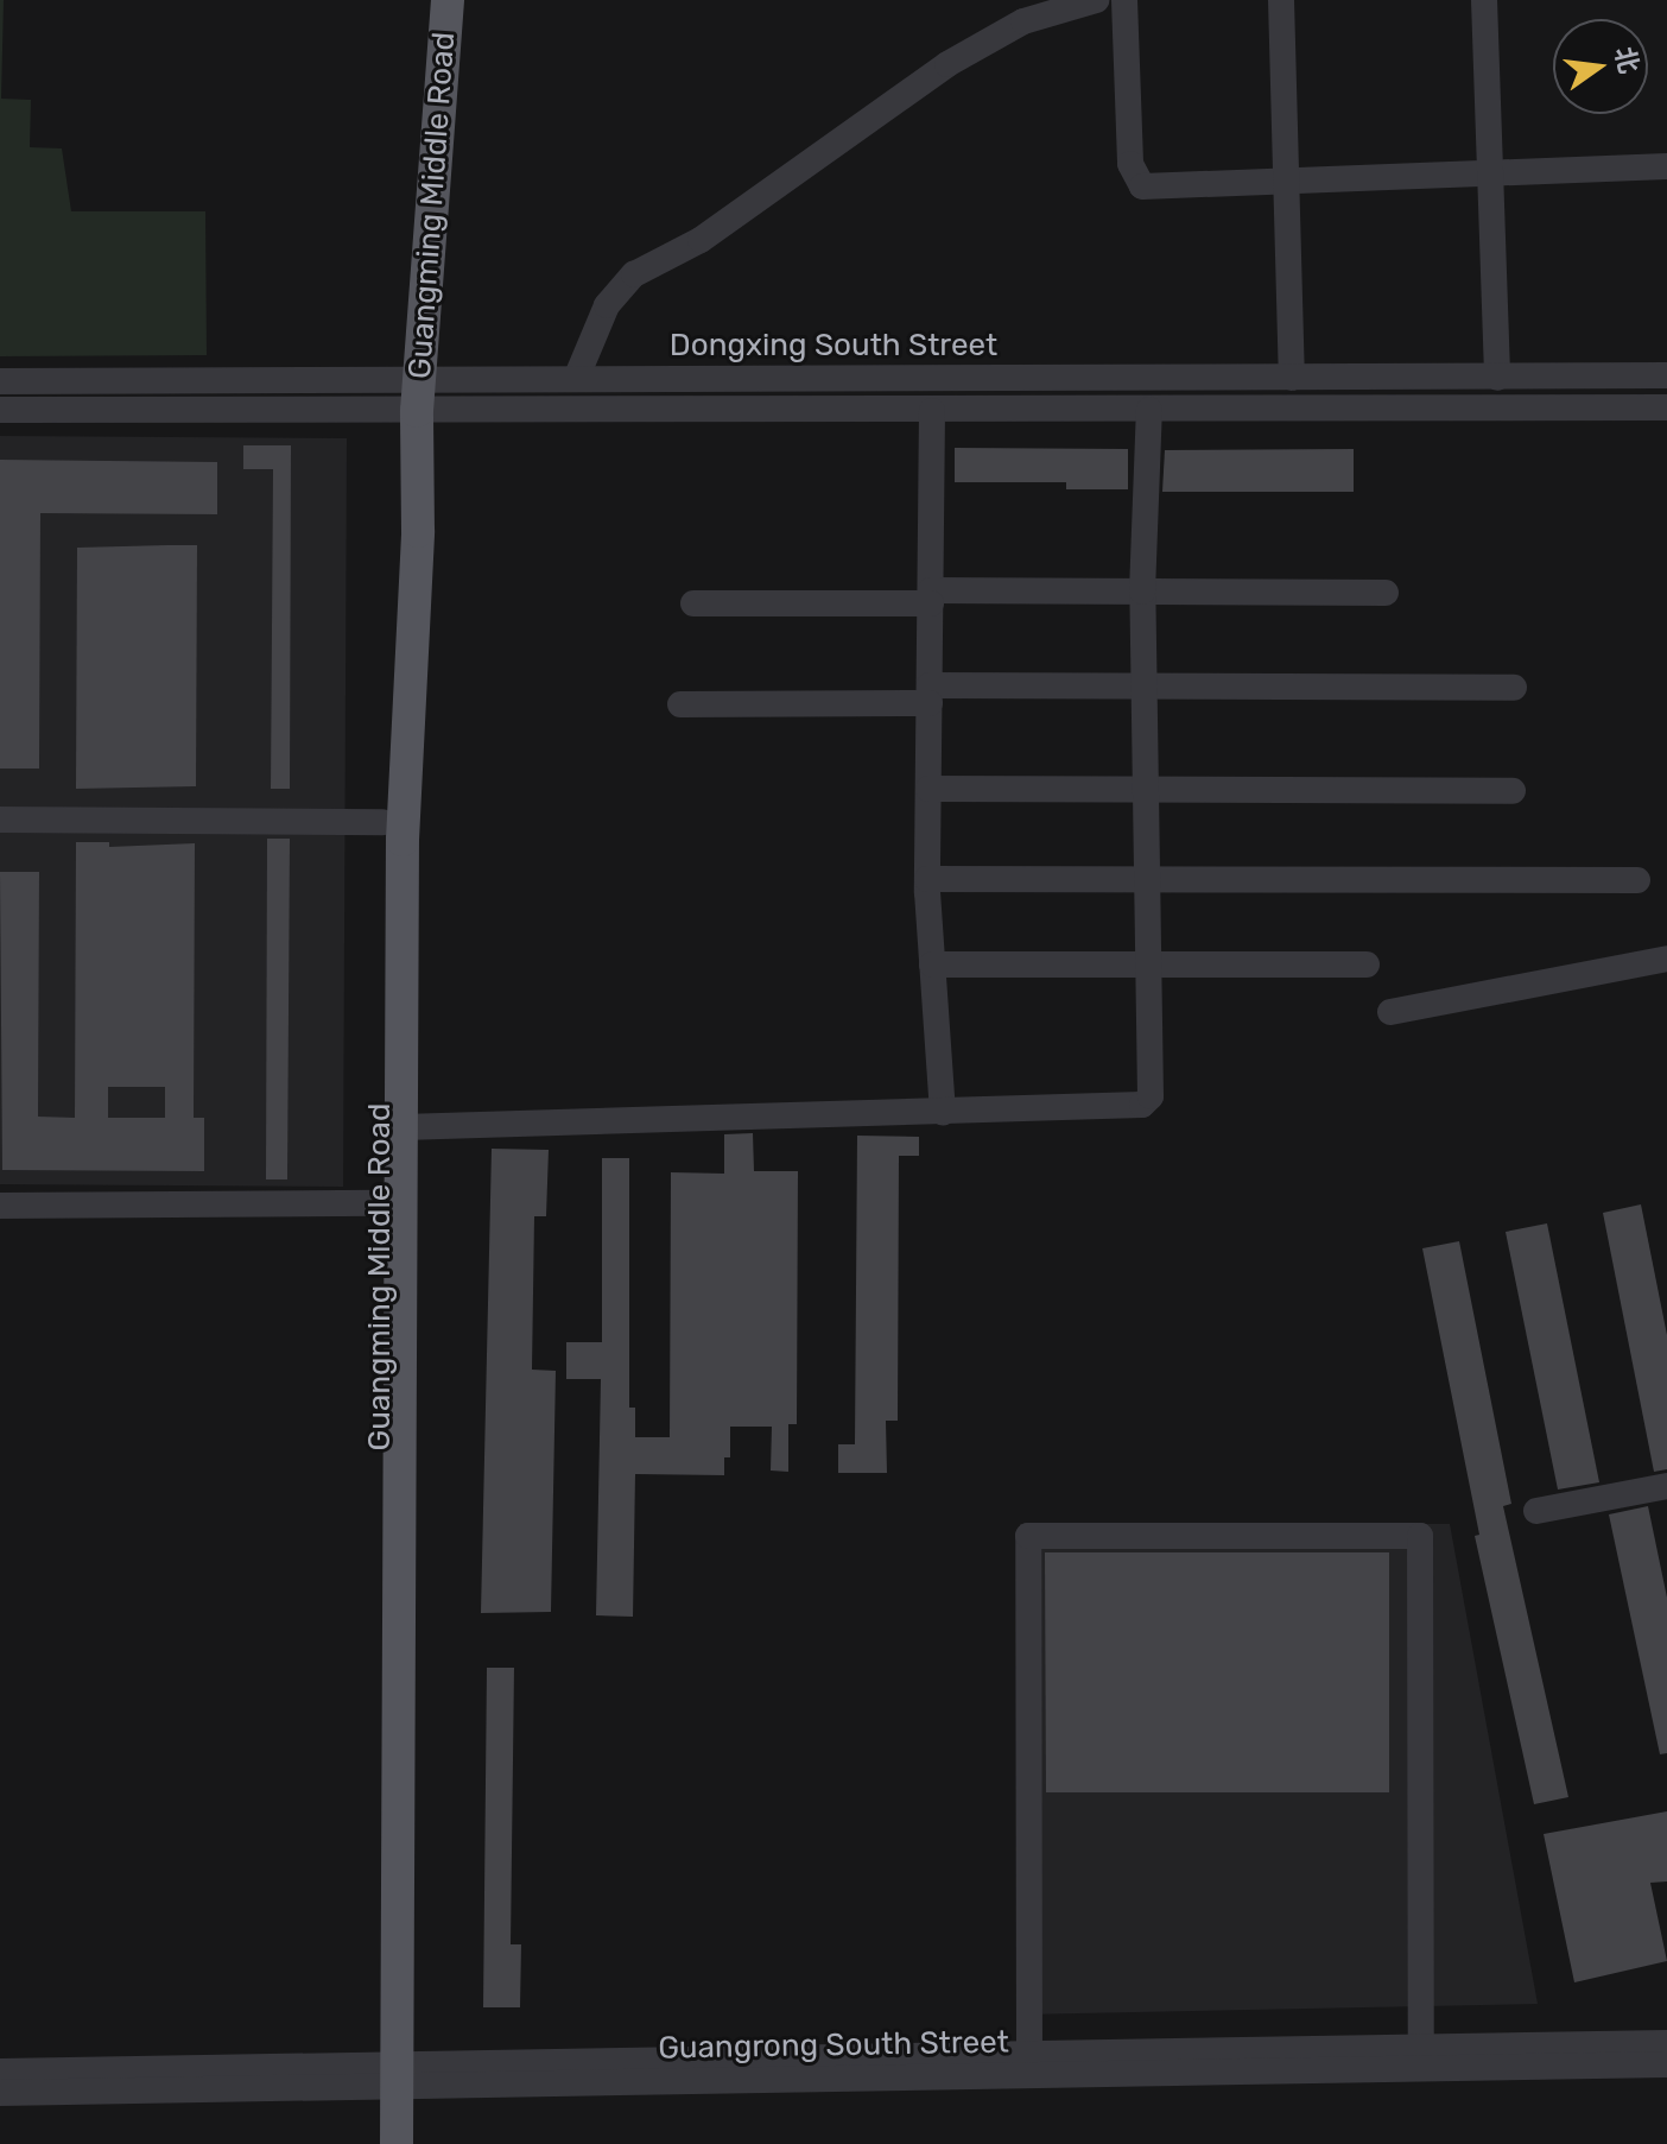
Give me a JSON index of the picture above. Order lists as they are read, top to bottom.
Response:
{
  "streets": {
    "main road": ["Guangming Middle Road"],
    "street": ["Dongxing South Street", "Guangrong South Street"]
  },
  "crossings": [
    ["Guangming Middle Road", "Dongxing South Street"],
    ["Guangming Middle Road", "Guangrong South Street"]
  ],
  "north": "right"
}
